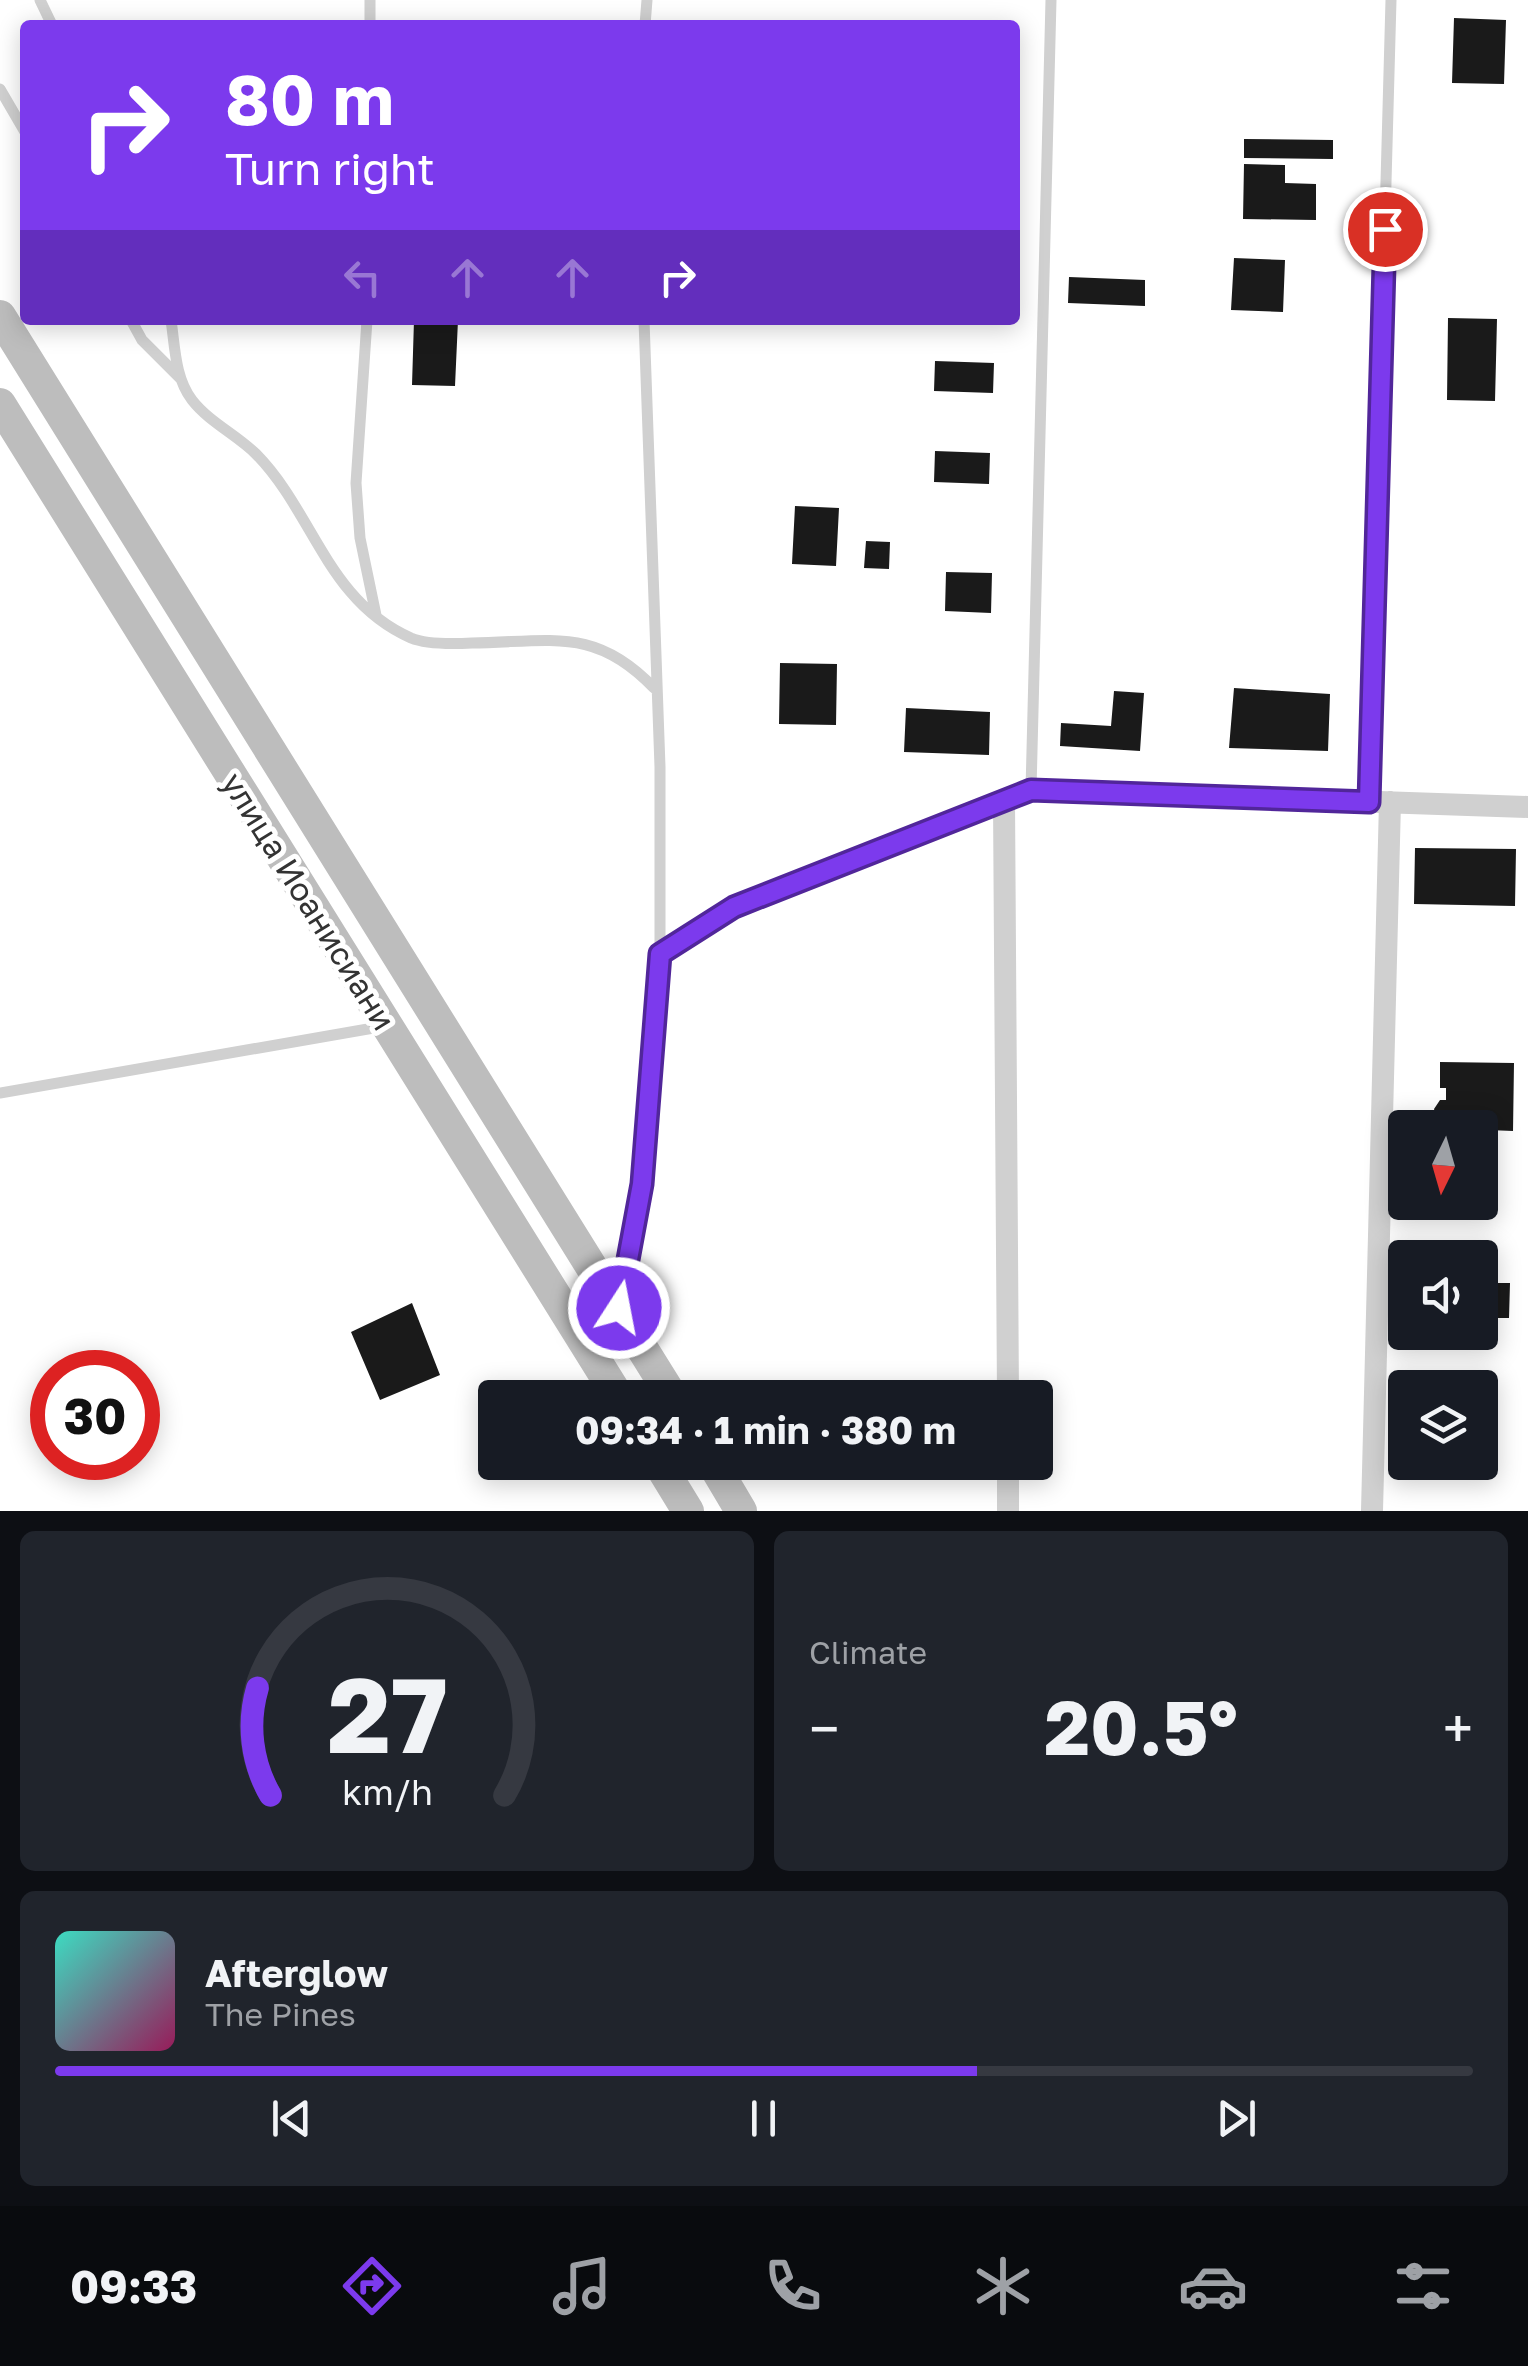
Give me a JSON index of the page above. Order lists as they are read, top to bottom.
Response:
{
  "streets": {
    "main road": ["улица Иоанисиани"]
  },
  "north": "bottom",
  "page": {
    "turn": ["80 m", "Turn right"],
    "limit": "30",
    "trip": "09:34 · 1 min · 380 m",
    "tile": "Climate",
    "heat": ["−", "20.5°", "+"],
    "song": ["Afterglow", "The Pines"],
    "tabs": "09:33",
    "gauge": ["27", "km/h"]
  }
}
